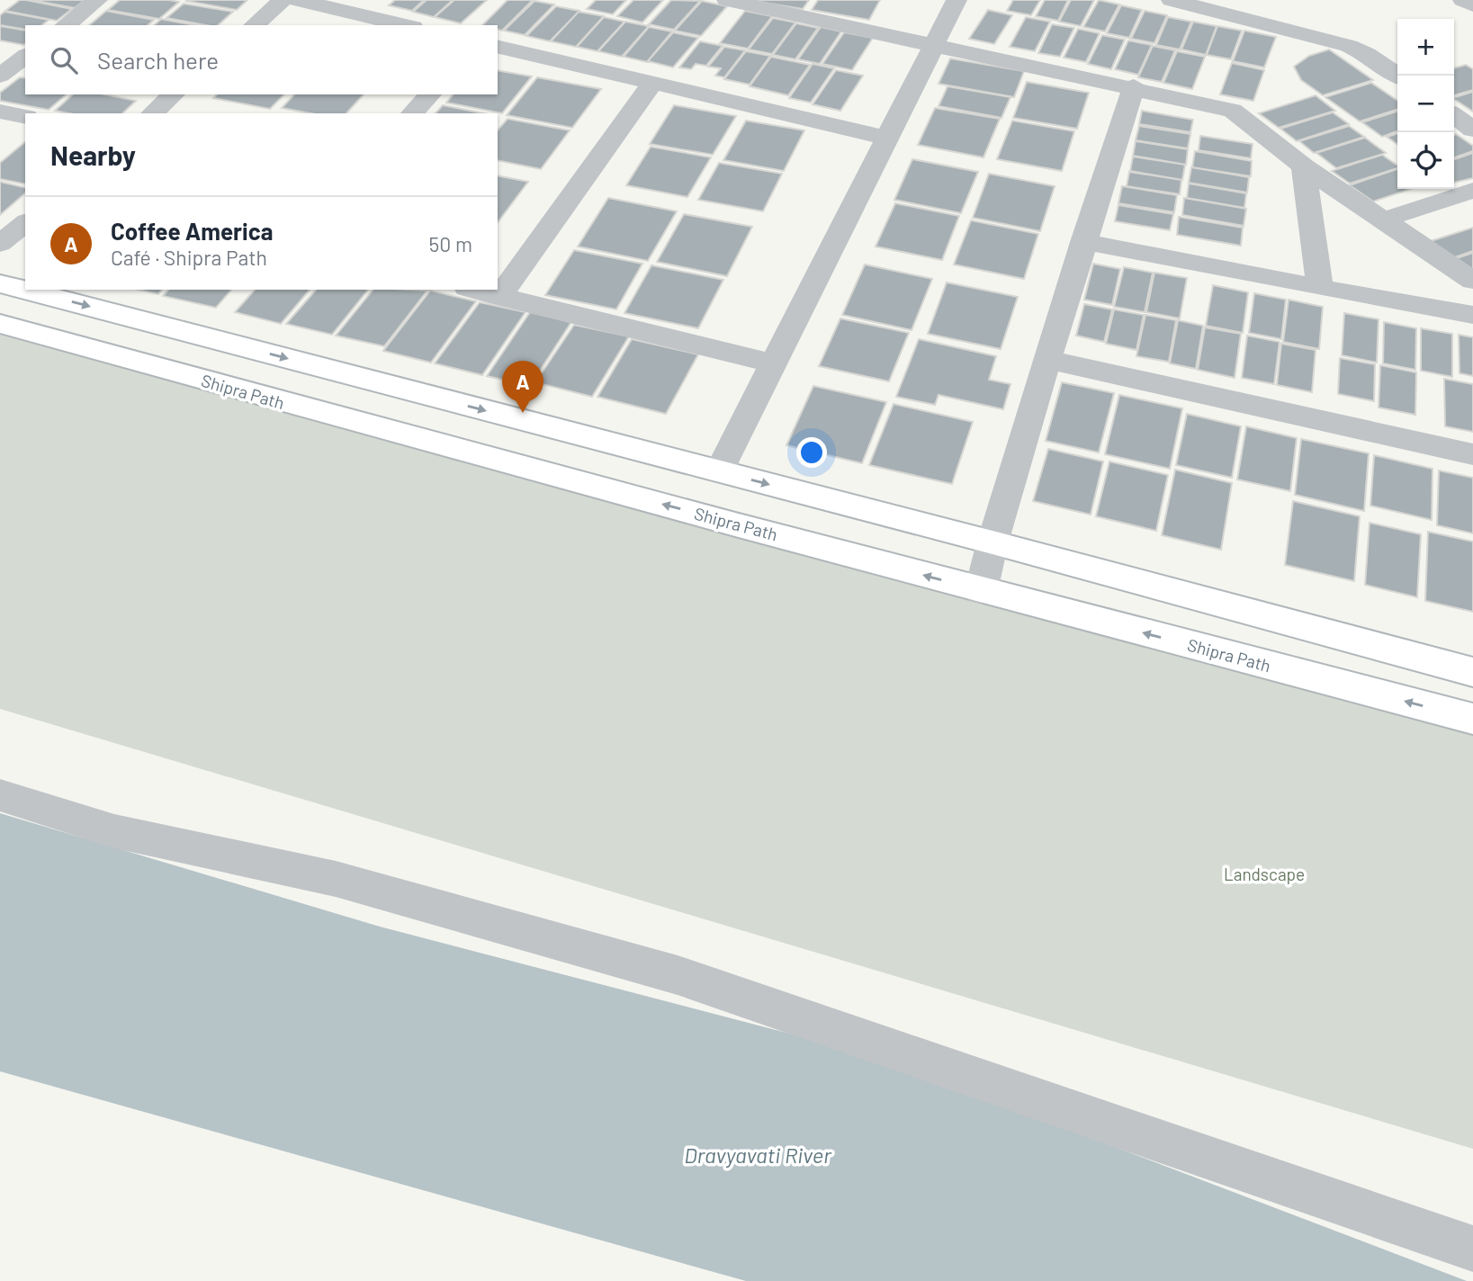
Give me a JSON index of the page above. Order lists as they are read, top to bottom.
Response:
{
  "streets": {
    "street": ["Shipra Path"]
  },
  "water": ["Dravyavati River"],
  "parks": ["Landscape"],
  "page": {
    "map_buttons": ["+", "−"],
    "search": "Search here",
    "heading": "Nearby",
    "list": [
      {
        "mark": "A",
        "name": "Coffee America",
        "note": "Café · Shipra Path",
        "value": "50 m"
      }
    ],
    "pins": "A"
  }
}
